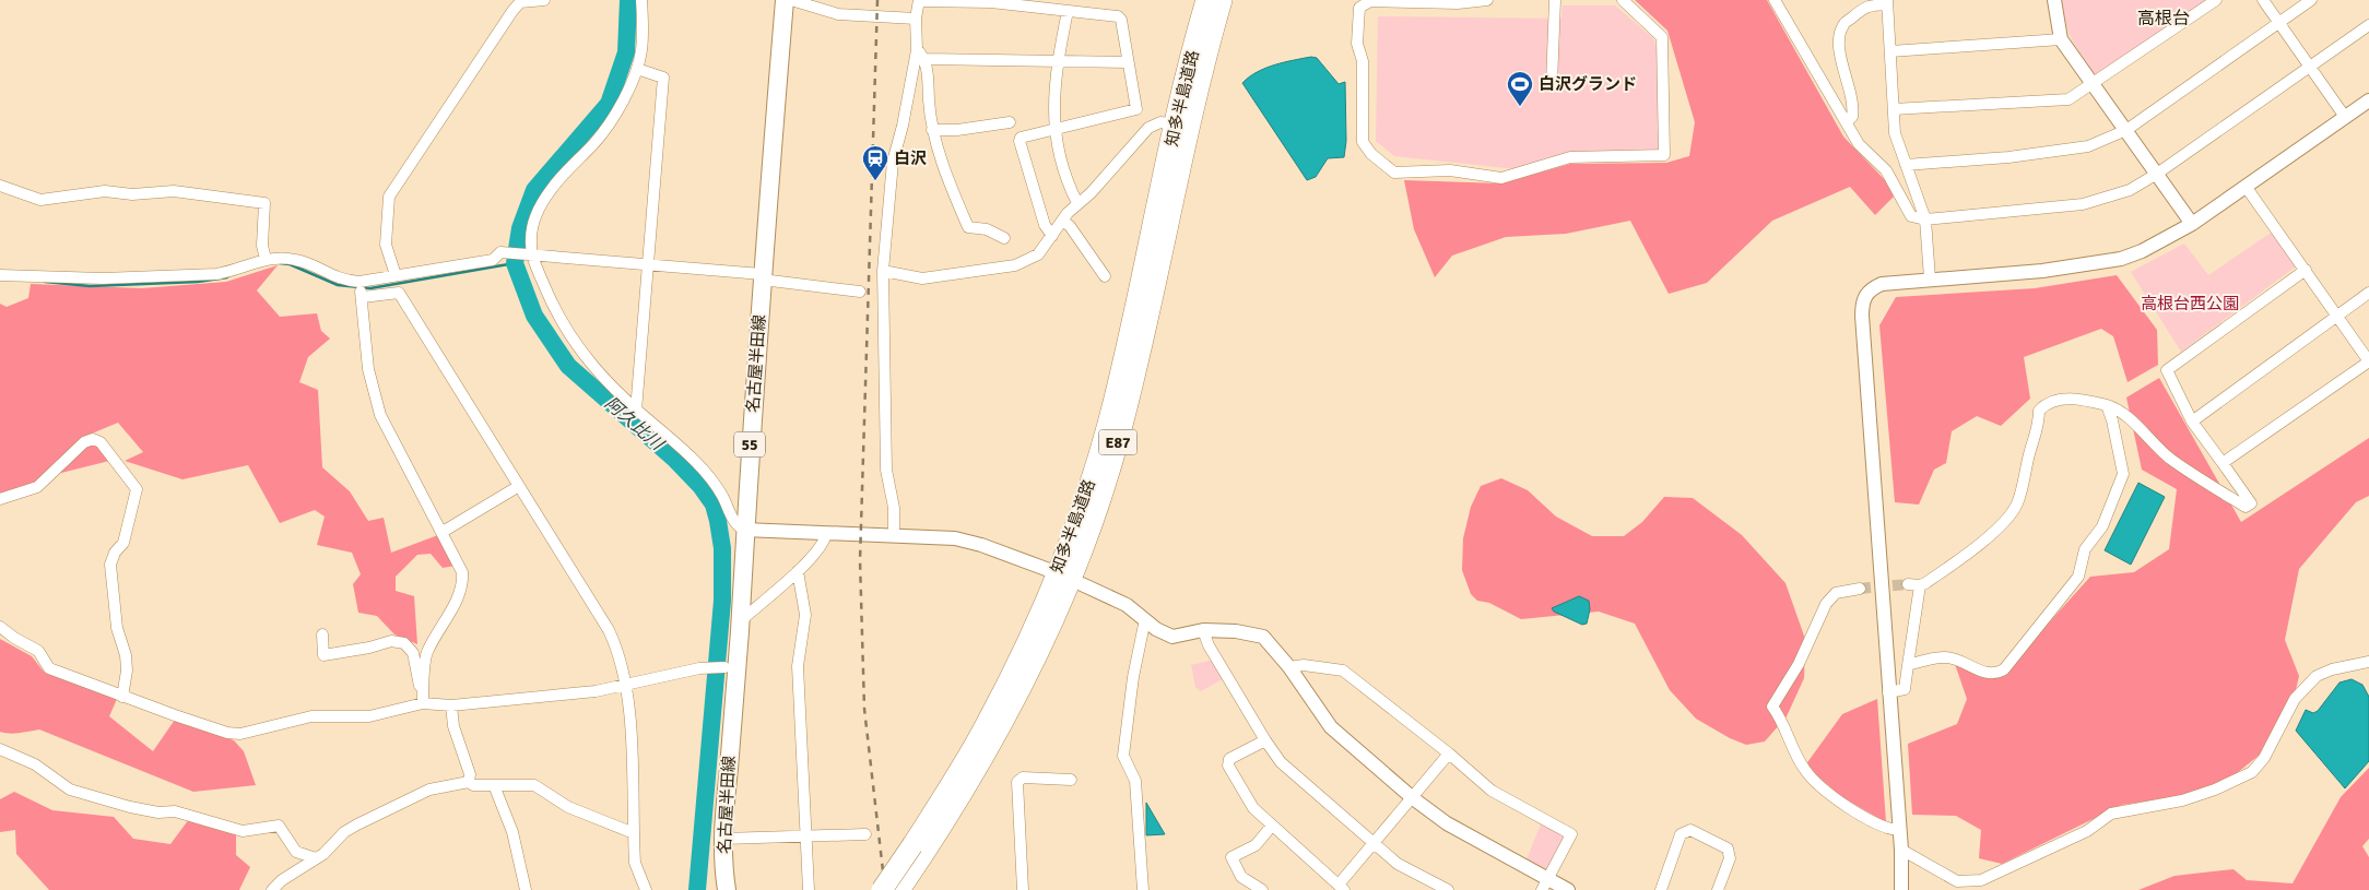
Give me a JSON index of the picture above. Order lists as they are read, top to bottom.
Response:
{
  "streets": {
    "highway": ["知多半島道路", "E87"],
    "main road": ["名古屋半田線", "55"]
  },
  "districts": ["高根台"],
  "water": ["阿久比川"],
  "parks": ["高根台西公園"],
  "places": {
    "sports": ["白沢グランド"],
    "station": ["白沢"]
  }
}
